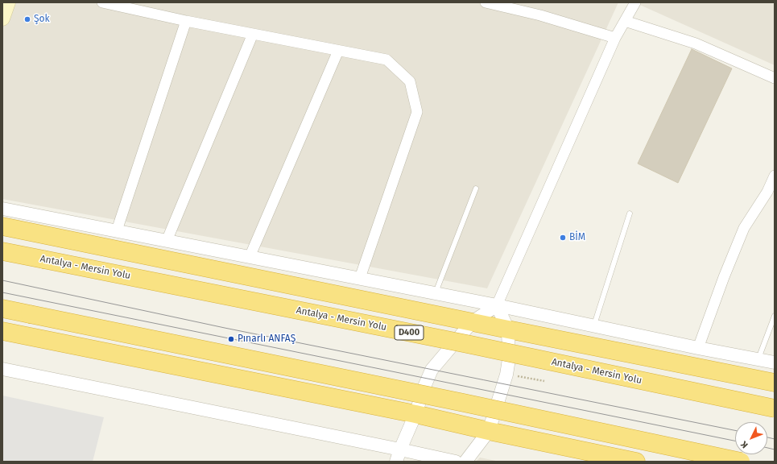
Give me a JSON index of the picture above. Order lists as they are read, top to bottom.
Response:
{
  "streets": {
    "highway": ["Antalya - Mersin Yolu", "D400"]
  },
  "places": ["Şok", "BİM", "Pınarlı ANFAŞ"],
  "north": "bottom left"
}
